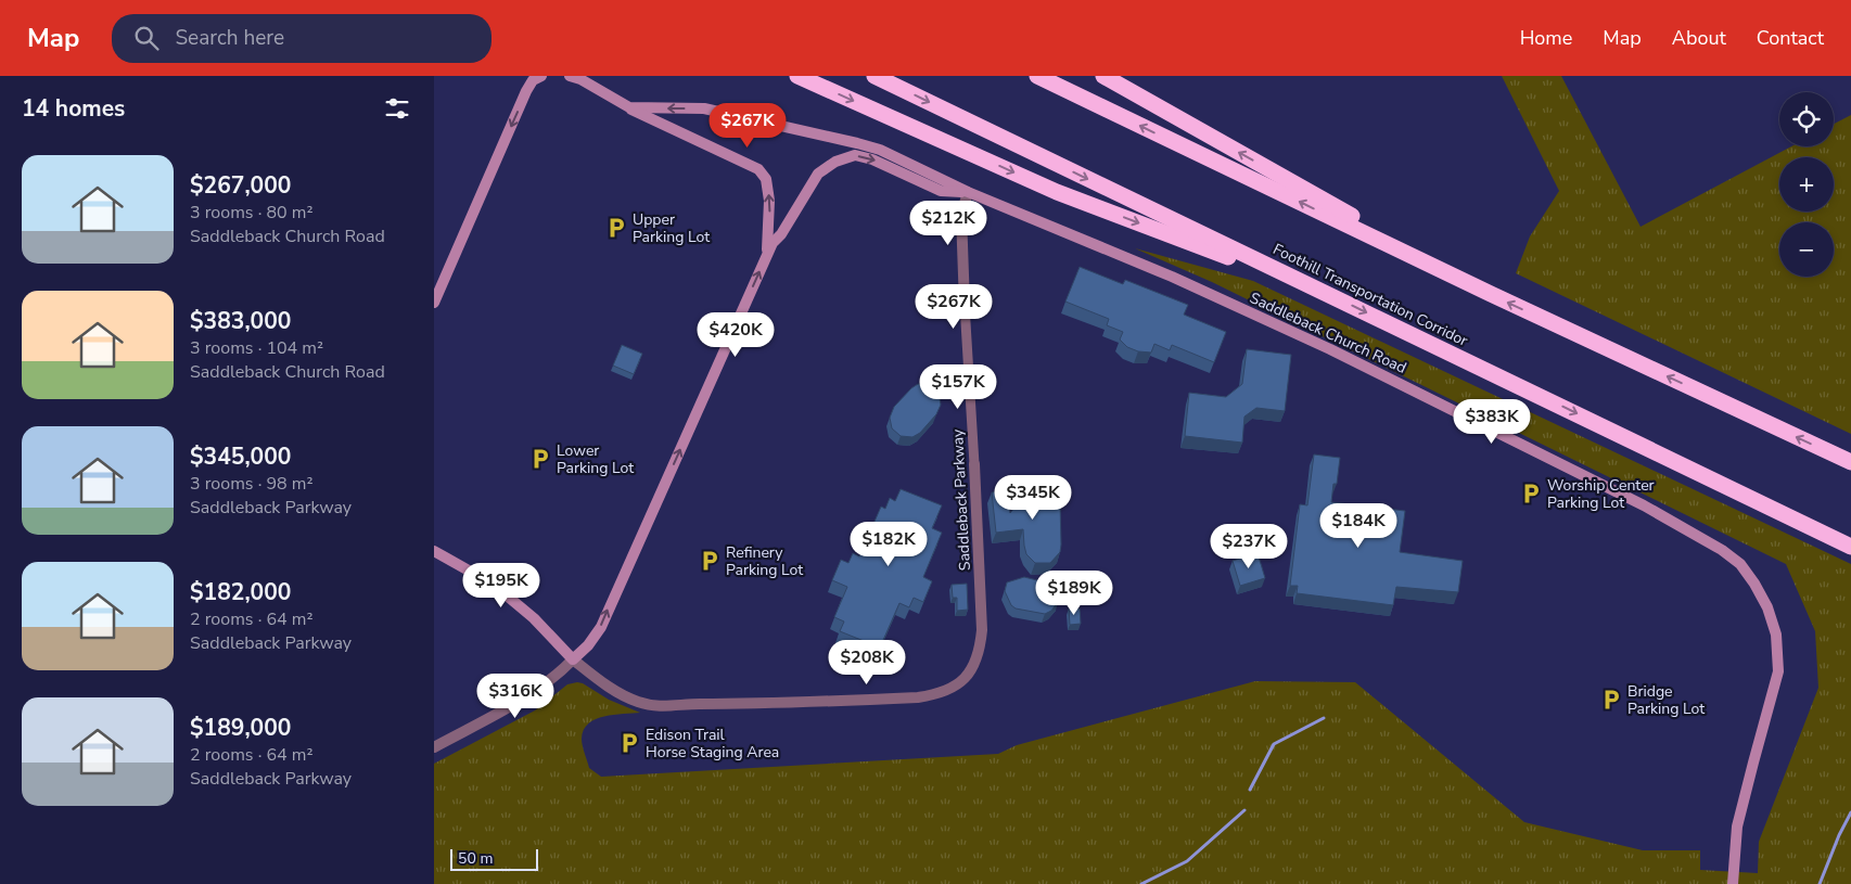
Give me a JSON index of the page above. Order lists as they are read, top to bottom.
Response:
{
  "streets": {
    "highway": ["Foothill Transportation Corridor"],
    "main road": ["Saddleback Church Road"],
    "street": ["Saddleback Parkway"]
  },
  "crossings": [
    ["Saddleback Church Road", "Saddleback Parkway"]
  ],
  "places": {
    "parking": [
      "Upper Parking Lot",
      "Lower Parking Lot",
      "Worship Center Parking Lot",
      "Refinery Parking Lot",
      "Bridge Parking Lot",
      "Edison Trail Horse Staging Area"
    ]
  },
  "scale_bar": "50 m",
  "page": {
    "header": "Map",
    "search": "Search here",
    "nav": [
      "Home",
      "Map",
      "About",
      "Contact"
    ],
    "heading": "14 homes",
    "map_buttons": ["+", "−"],
    "price": [
      "$267K",
      "$212K",
      "$267K",
      "$420K",
      "$157K",
      "$383K",
      "$345K",
      "$184K",
      "$182K",
      "$237K",
      "$195K",
      "$189K",
      "$208K",
      "$316K"
    ],
    "list": [
      {
        "name": "$267,000",
        "note": "3 rooms · 80 m² · Saddleback Church Road"
      },
      {
        "name": "$383,000",
        "note": "3 rooms · 104 m² · Saddleback Church Road"
      },
      {
        "name": "$345,000",
        "note": "3 rooms · 98 m² · Saddleback Parkway"
      },
      {
        "name": "$182,000",
        "note": "2 rooms · 64 m² · Saddleback Parkway"
      },
      {
        "name": "$189,000",
        "note": "2 rooms · 64 m² · Saddleback Parkway"
      }
    ],
    "scale": "50 m"
  }
}
